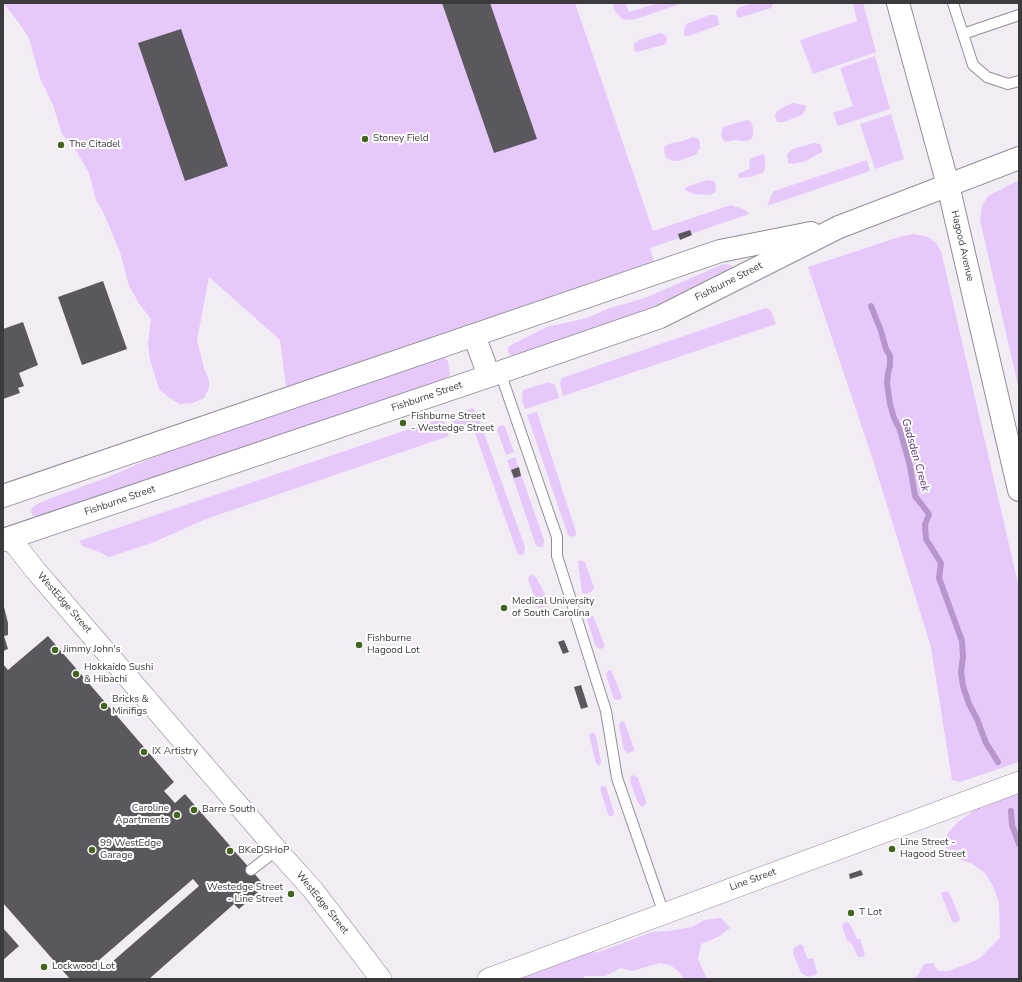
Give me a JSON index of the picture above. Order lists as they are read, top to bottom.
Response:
{
  "streets": {
    "main road": ["Hagood Avenue", "Fishburne Street"],
    "street": ["WestEdge Street", "Line Street"]
  },
  "crossings": [
    ["Hagood Avenue", "Fishburne Street"],
    ["Fishburne Street", "WestEdge Street"]
  ],
  "water": ["Gadsden Creek"],
  "places": [
    "Stoney Field",
    "The Citadel",
    "Fishburne Street - Westedge Street",
    "Medical University of South Carolina",
    "Fishburne Hagood Lot",
    "Jimmy John's",
    "Hokkaido Sushi & Hibachi",
    "Bricks & Minifigs",
    "IX Artistry",
    "Barre South",
    "Caroline Apartments",
    "Line Street - Hagood Street",
    "99 WestEdge Garage",
    "BKeDSHoP",
    "Westedge Street - Line Street",
    "T Lot",
    "Lockwood Lot"
  ]
}
